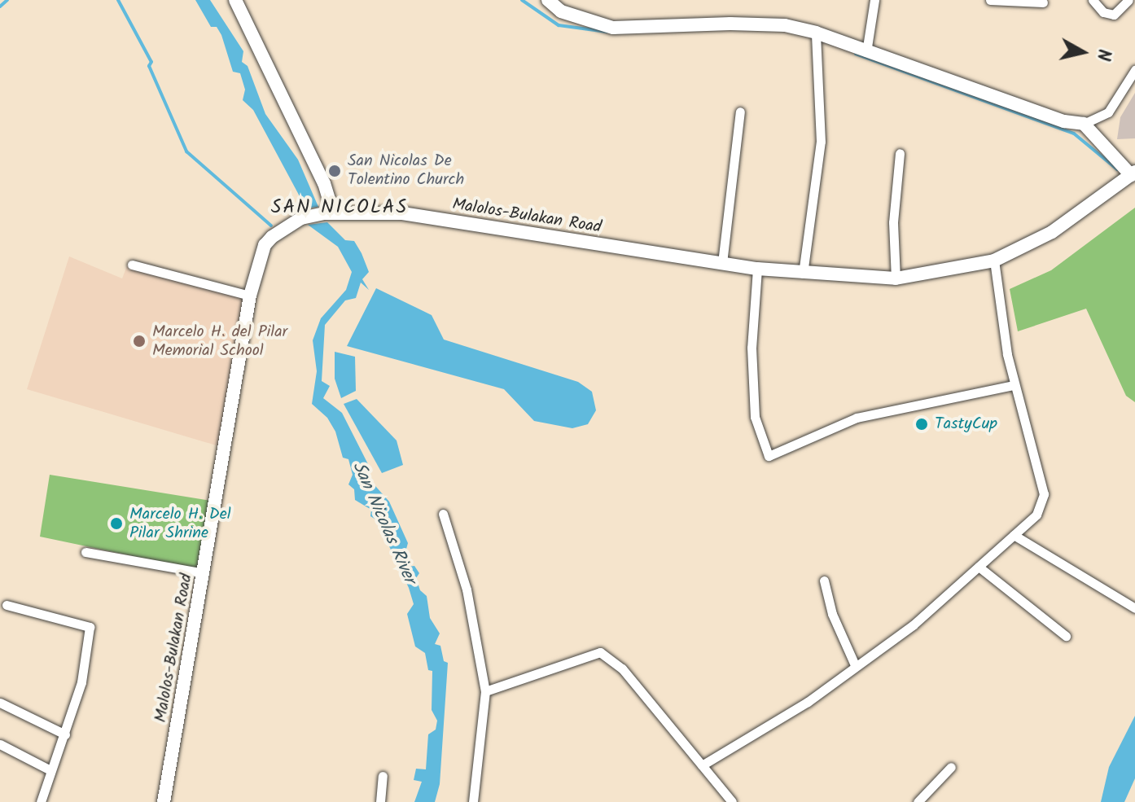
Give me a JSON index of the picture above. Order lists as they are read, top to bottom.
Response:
{
  "streets": {
    "main road": ["Malolos-Bulakan Road"]
  },
  "districts": ["SAN NICOLAS"],
  "water": ["San Nicolas River"],
  "places": [
    "San Nicolas De Tolentino Church",
    "Marcelo H. del Pilar Memorial School",
    "TastyCup",
    "Marcelo H. Del Pilar Shrine"
  ],
  "north": "right"
}
